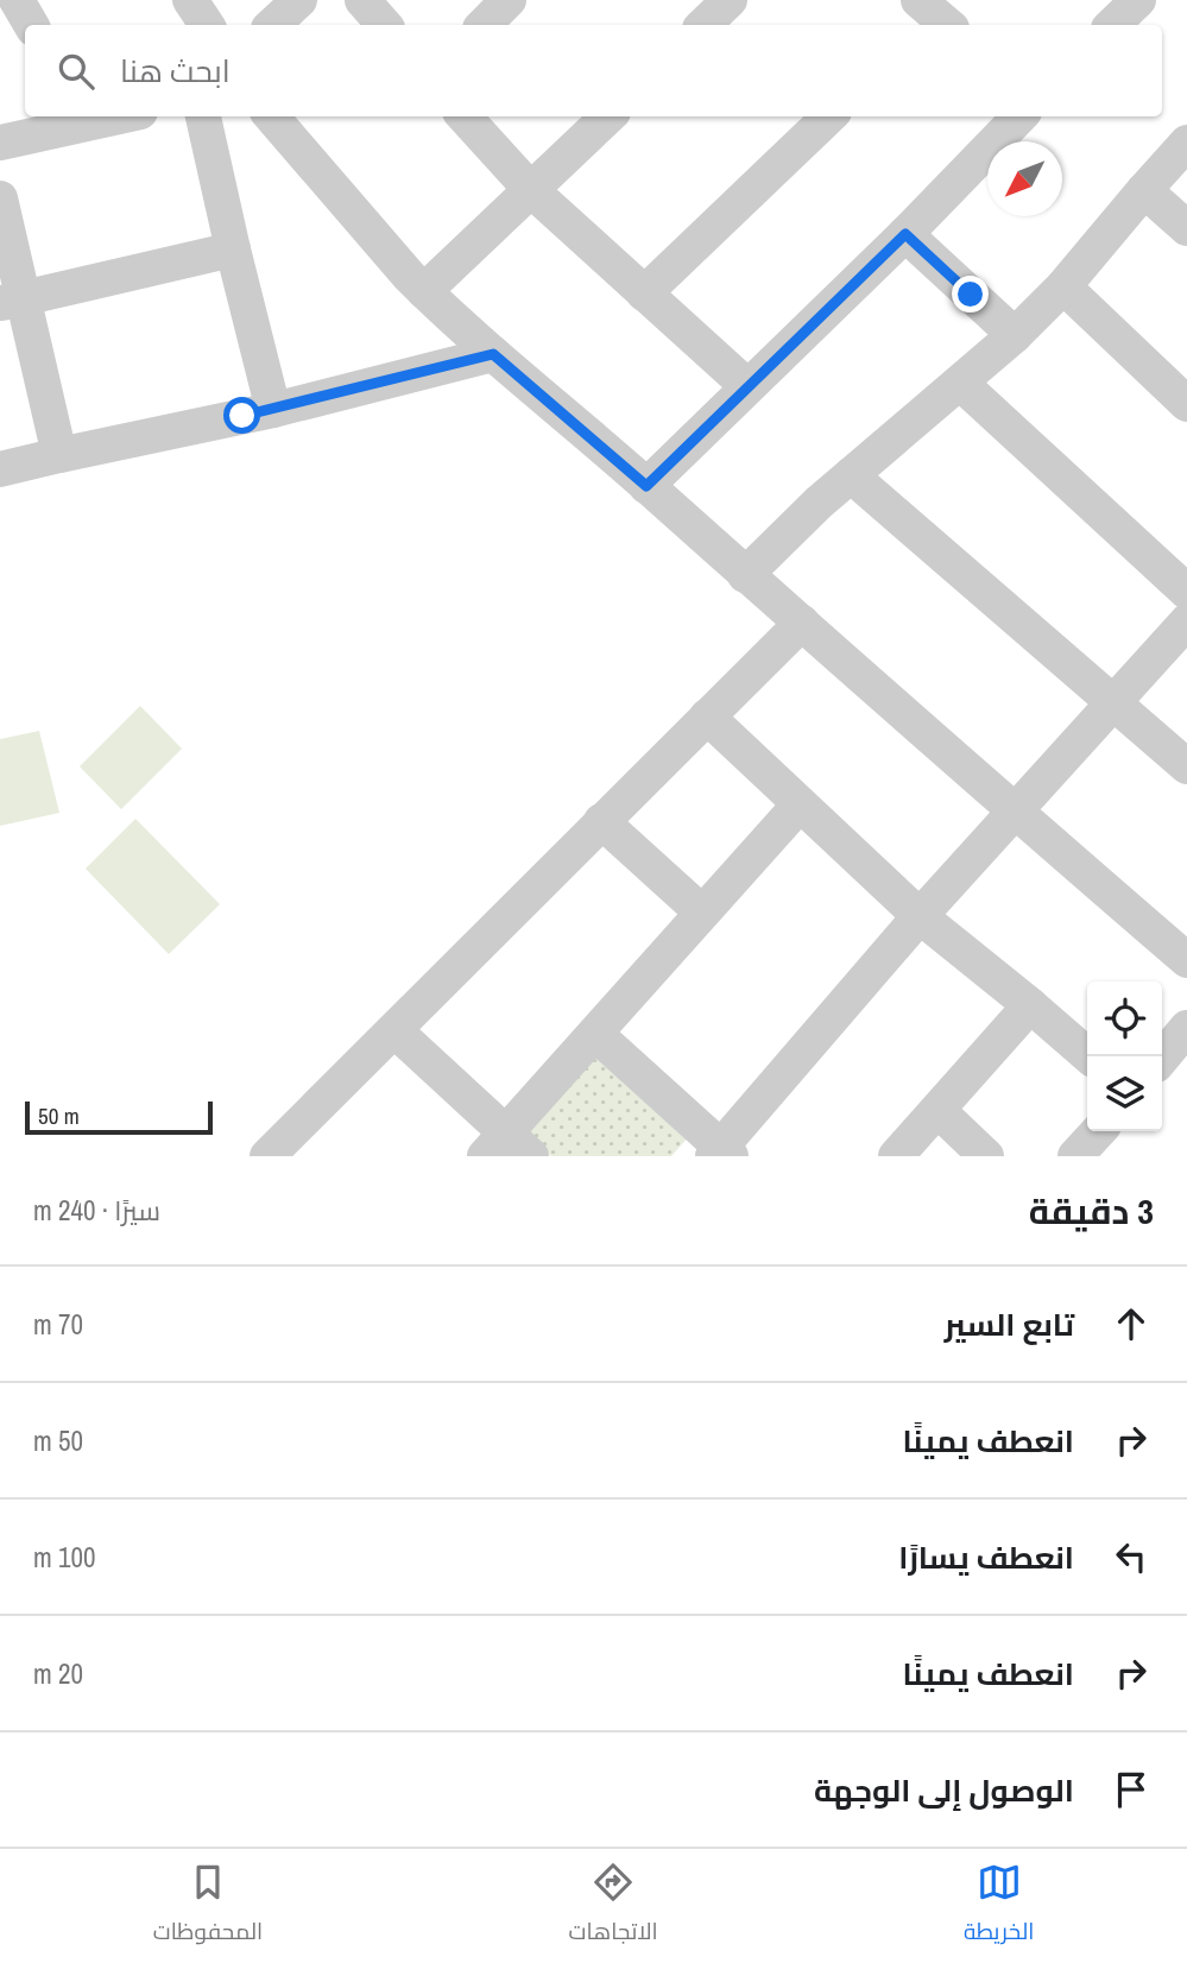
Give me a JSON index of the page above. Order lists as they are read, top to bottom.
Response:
{
  "scale_bar": "50 m",
  "north": "bottom left",
  "page": {
    "search": "ابحث هنا",
    "scale": "50 m",
    "heading": ["3 دقيقة", "سيرًا · 240 m"],
    "list": [
      ["تابع السير", "70 m"],
      ["انعطف يمينًا", "50 m"],
      ["انعطف يسارًا", "100 m"],
      ["انعطف يمينًا", "20 m"],
      "الوصول إلى الوجهة"
    ],
    "nav": ["الخريطة", "الاتجاهات", "المحفوظات"]
  }
}
